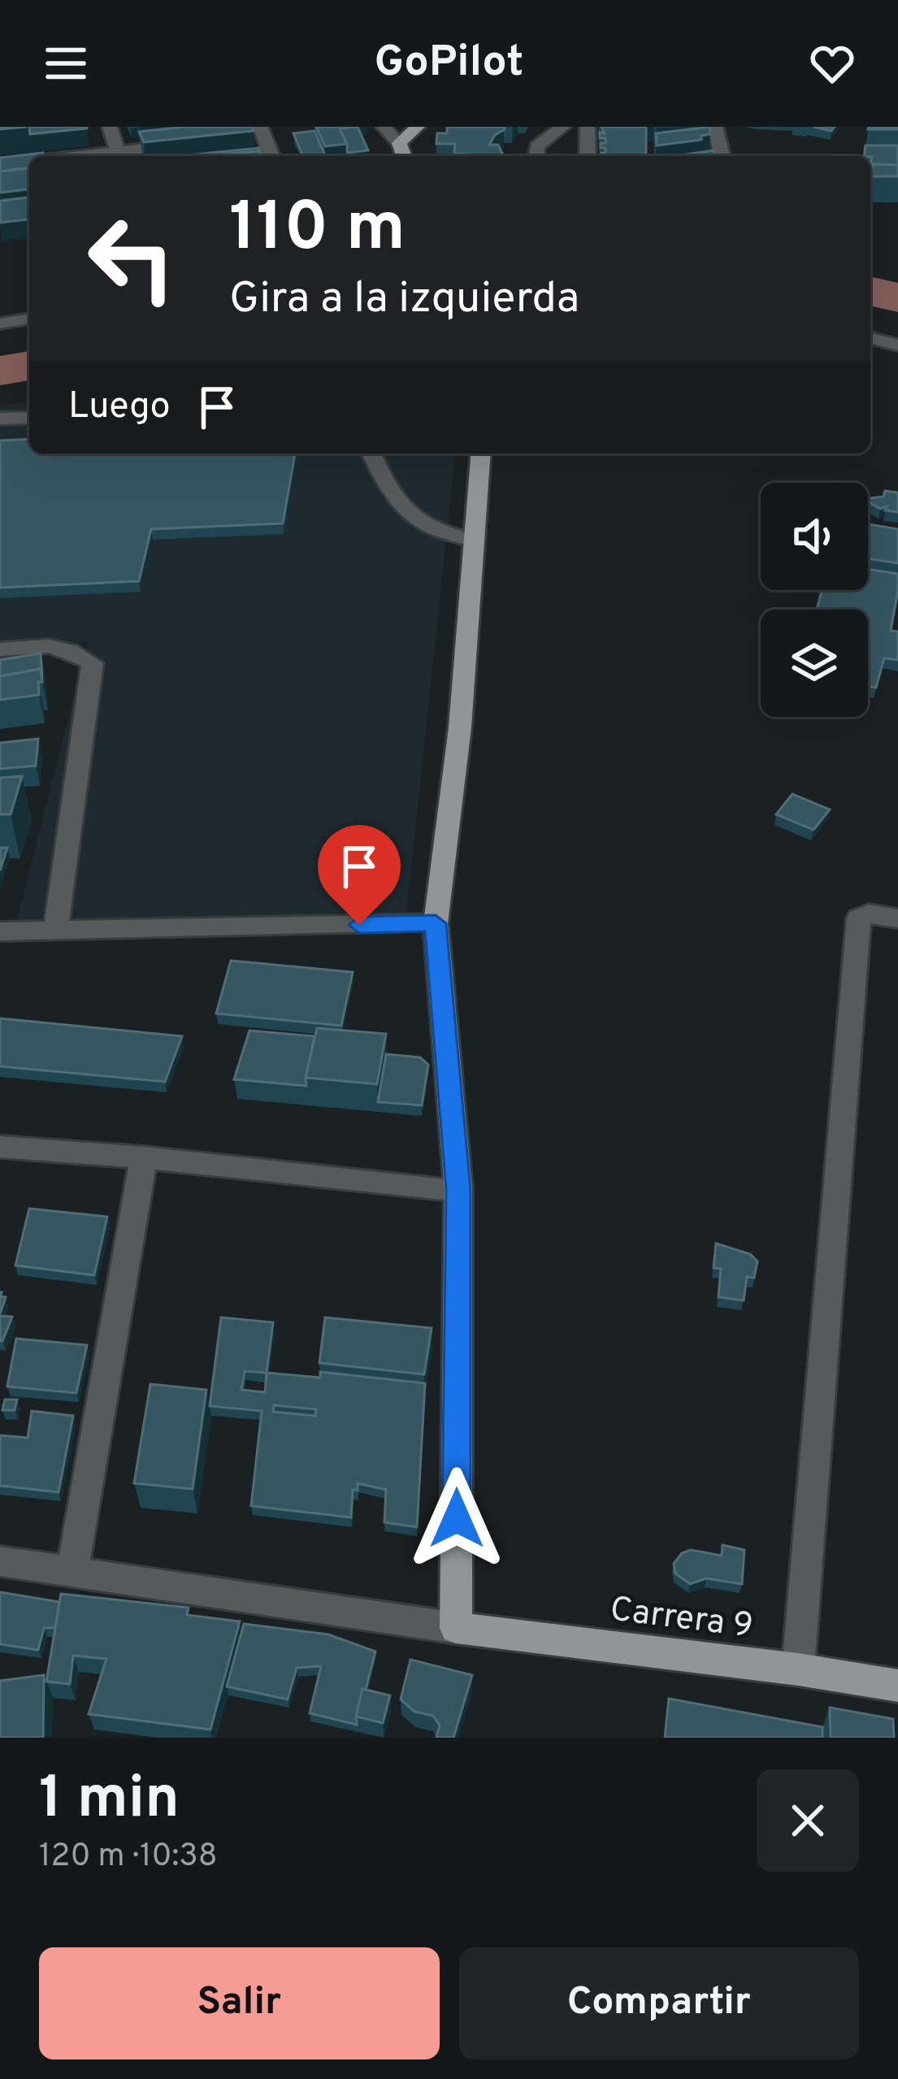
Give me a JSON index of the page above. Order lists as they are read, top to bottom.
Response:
{
  "streets": {
    "main road": ["Carrera 9"]
  },
  "page": {
    "header": "GoPilot",
    "turn": ["110 m", "Gira a la izquierda"],
    "then": "Luego",
    "heading": ["1 min", "120 m · 10:38"],
    "buttons": ["Salir", "Compartir"]
  }
}
